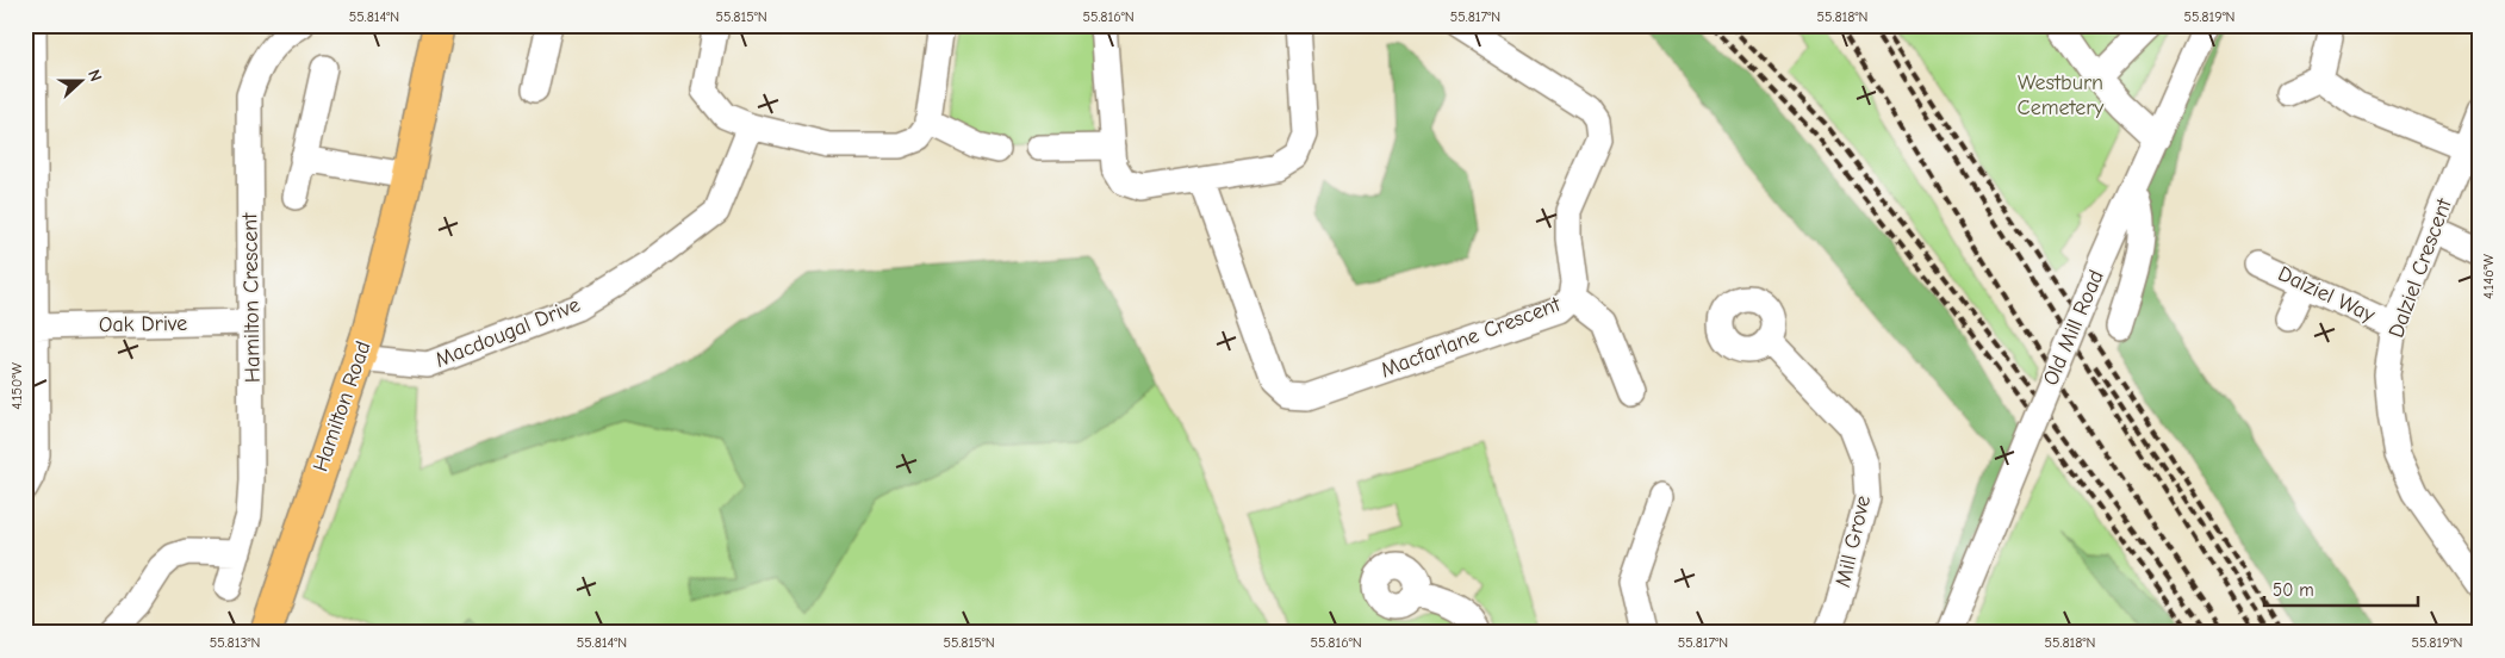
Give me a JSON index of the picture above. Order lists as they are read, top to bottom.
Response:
{
  "streets": {
    "main road": ["Hamilton Road"],
    "street": [
      "Dalziel Crescent",
      "Dalziel Way",
      "Hamilton Crescent",
      "Oak Drive",
      "Old Mill Road",
      "Macdougal Drive",
      "Macfarlane Crescent",
      "Mill Grove"
    ]
  },
  "crossings": [
    ["Dalziel Crescent", "Dalziel Way"],
    ["Hamilton Crescent", "Oak Drive"],
    ["Macdougal Drive", "Hamilton Road"]
  ],
  "parks": ["Westburn Cemetery"],
  "scale_bar": "50 m",
  "north": "right",
  "coordinates": [
    "55.814°N",
    "55.815°N",
    "55.816°N",
    "55.817°N",
    "55.818°N",
    "55.819°N",
    "4.146°W",
    "4.150°W",
    "55.813°N"
  ]
}
